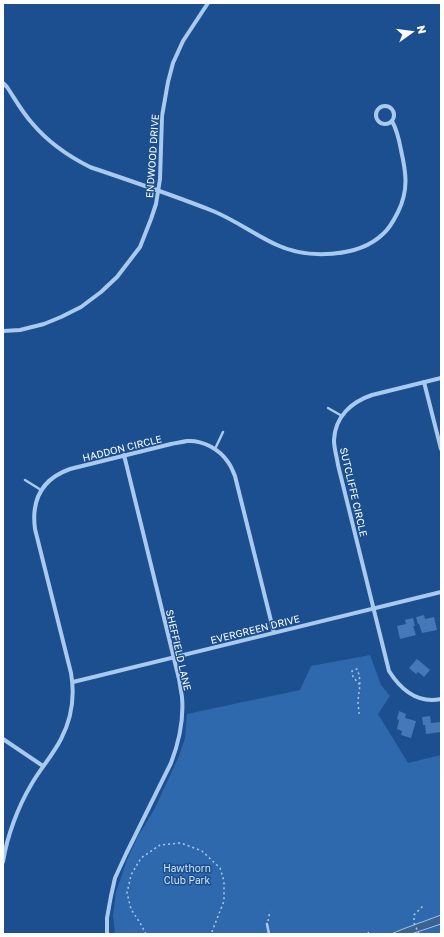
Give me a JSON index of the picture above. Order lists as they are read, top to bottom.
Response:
{
  "streets": {
    "street": [
      "ENDWOOD DRIVE",
      "HADDON CIRCLE",
      "SUTCLIFFE CIRCLE",
      "EVERGREEN DRIVE",
      "SHEFFIELD LANE"
    ]
  },
  "crossings": [
    ["HADDON CIRCLE", "EVERGREEN DRIVE"],
    ["HADDON CIRCLE", "SHEFFIELD LANE"],
    ["SUTCLIFFE CIRCLE", "EVERGREEN DRIVE"],
    ["EVERGREEN DRIVE", "SHEFFIELD LANE"]
  ],
  "parks": ["Hawthorn Club Park"],
  "north": "right"
}
